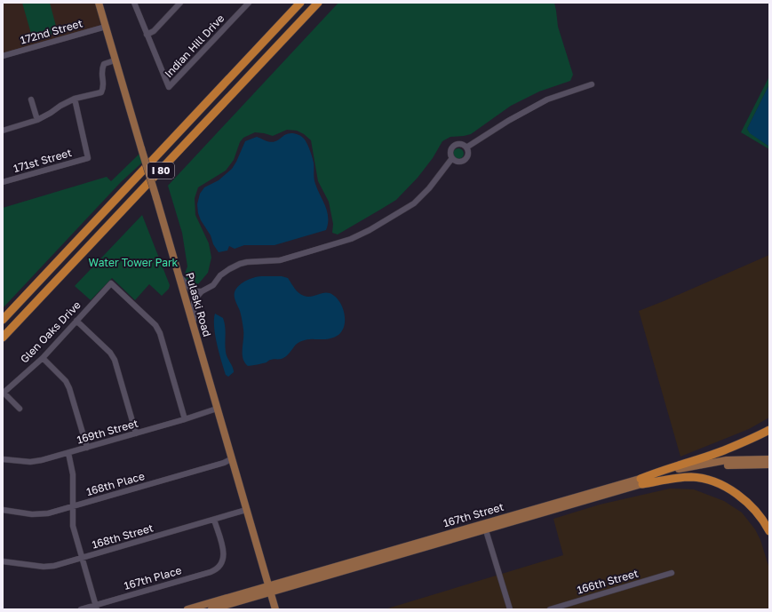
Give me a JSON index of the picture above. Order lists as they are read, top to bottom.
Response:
{
  "streets": {
    "highway": ["I 80"],
    "main road": ["Pulaski Road", "167th Street"],
    "street": [
      "172nd Street",
      "Indian Hill Drive",
      "171st Street",
      "Glen Oaks Drive",
      "169th Street",
      "168th Place",
      "168th Street",
      "167th Place",
      "166th Street"
    ]
  },
  "crossings": [
    ["172nd Street", "Pulaski Road"],
    ["Pulaski Road", "169th Street"],
    ["Pulaski Road", "168th Place"],
    ["Pulaski Road", "167th Street"],
    ["Pulaski Road", "168th Street"],
    ["Glen Oaks Drive", "169th Street"],
    ["168th Street", "167th Place"]
  ],
  "parks": ["Water Tower Park"]
}
